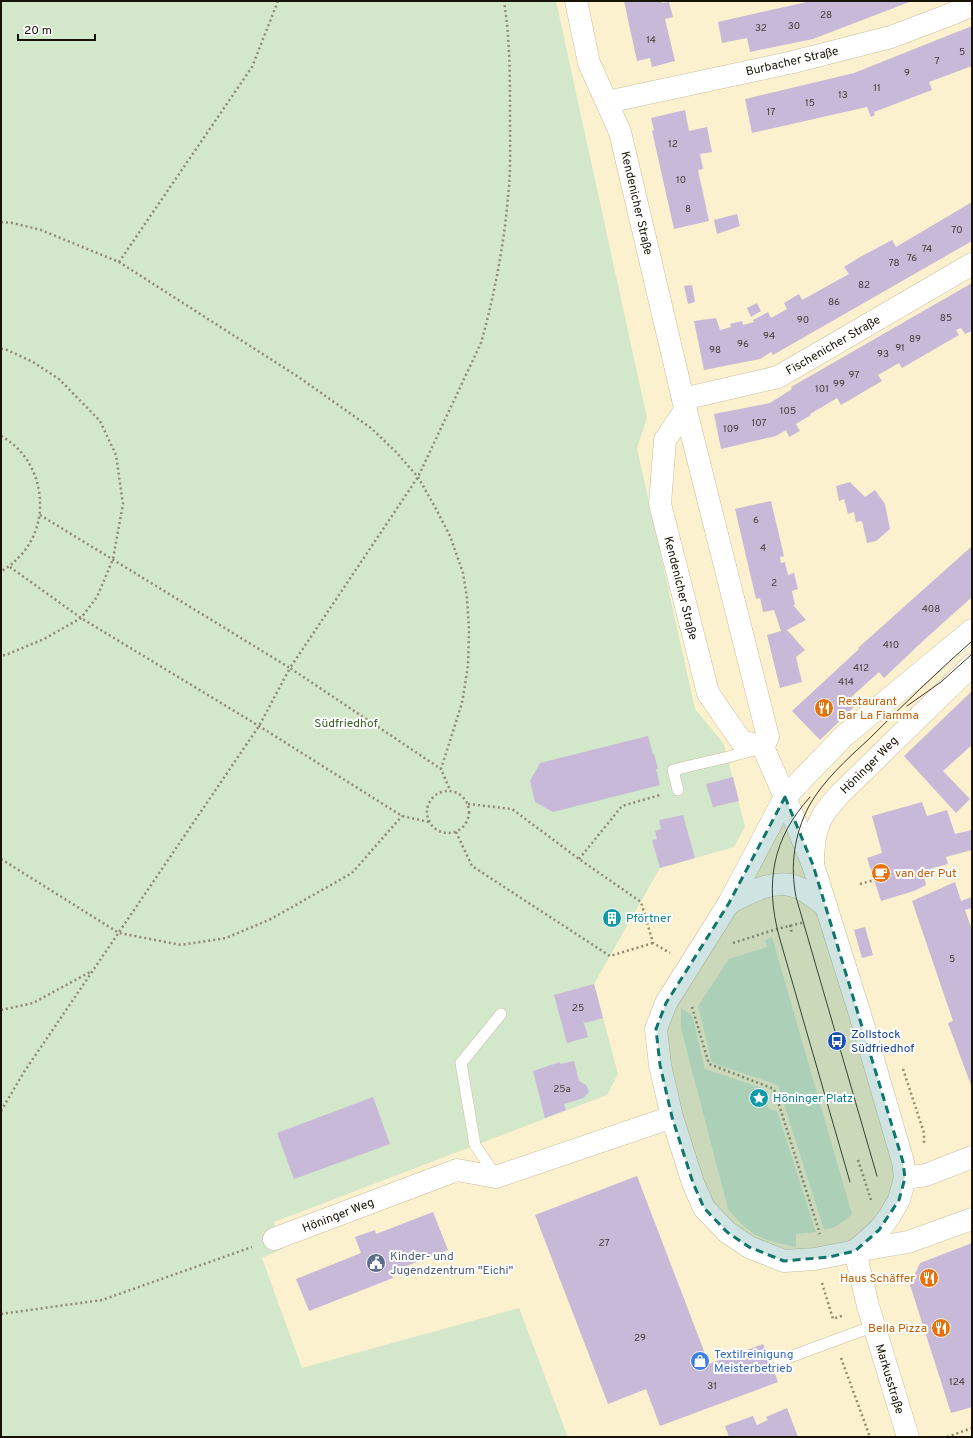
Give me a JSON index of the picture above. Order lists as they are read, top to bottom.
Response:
{
  "streets": {
    "street": [
      "Burbacher Straße",
      "Kendenicher Straße",
      "Fischenicher Straße",
      "Höninger Weg",
      "Markusstraße"
    ]
  },
  "crossings": [
    ["Burbacher Straße", "Kendenicher Straße"],
    ["Kendenicher Straße", "Fischenicher Straße"]
  ],
  "parks": ["Südfriedhof"],
  "places": {
    "restaurant": ["Restaurant Bar La Fiamma", "Haus Schäffer", "Bella Pizza"],
    "cafe": ["van der Put"],
    "building": ["Pförtner"],
    "bus stop": ["Zollstock Südfriedhof"],
    "place": ["Höninger Platz"],
    "public building": ["Kinder- und Jugendzentrum \"Eichi\""],
    "shop": ["Textilreinigung Meisterbetrieb"]
  },
  "house_numbers": [
    "28",
    "30",
    "32",
    "14",
    "5",
    "7",
    "9",
    "11",
    "13",
    "15",
    "17",
    "12",
    "10",
    "8",
    "70",
    "74",
    "76",
    "78",
    "82",
    "86",
    "85",
    "90",
    "94",
    "89",
    "96",
    "91",
    "98",
    "93",
    "97",
    "99",
    "101",
    "105",
    "107",
    "109",
    "6",
    "4",
    "2",
    "408",
    "410",
    "412",
    "414",
    "5",
    "25",
    "25a",
    "27",
    "29",
    "124",
    "31"
  ],
  "scale_bar": "20 m"
}
